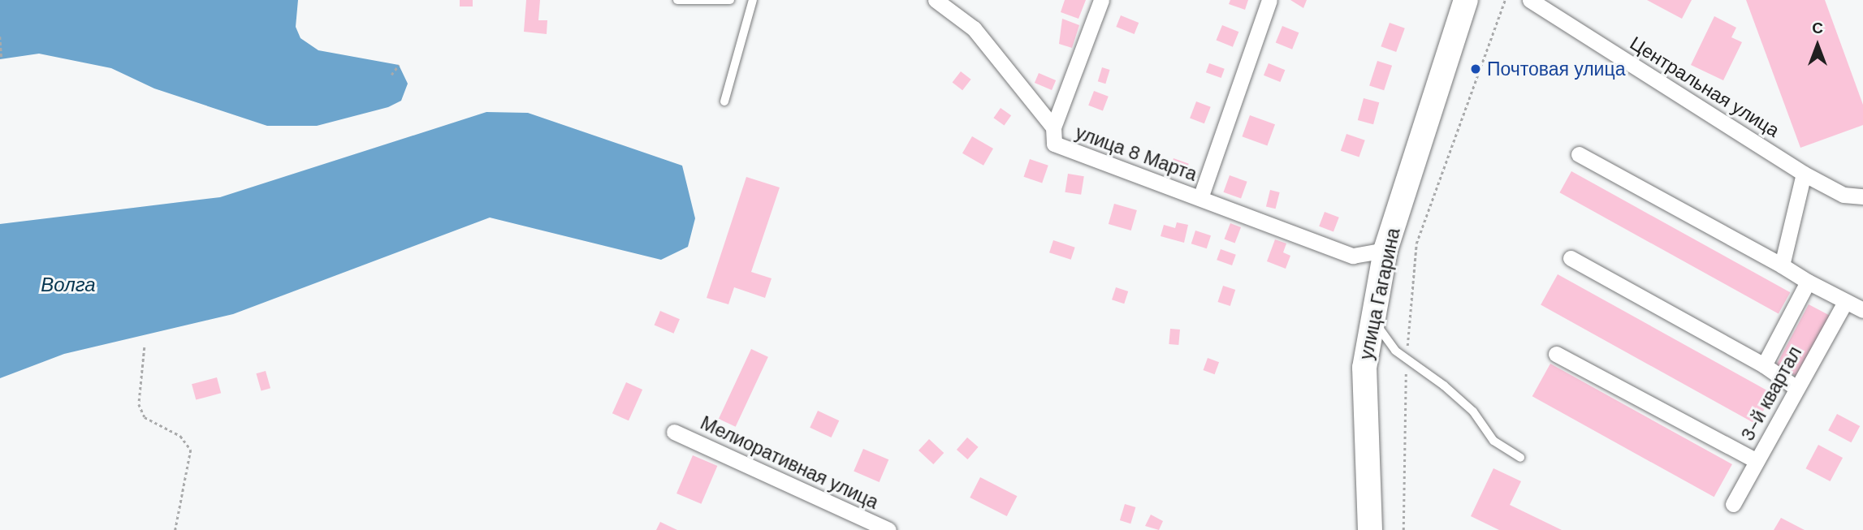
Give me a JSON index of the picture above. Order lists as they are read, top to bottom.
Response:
{
  "streets": {
    "main road": ["улица Гагарина"],
    "street": [
      "Центральная улица",
      "улица 8 Марта",
      "3-й квартал",
      "Мелиоративная улица"
    ]
  },
  "crossings": [
    ["улица 8 Марта", "улица Гагарина"]
  ],
  "water": ["Волга"],
  "places": ["Почтовая улица"],
  "north": "top"
}
